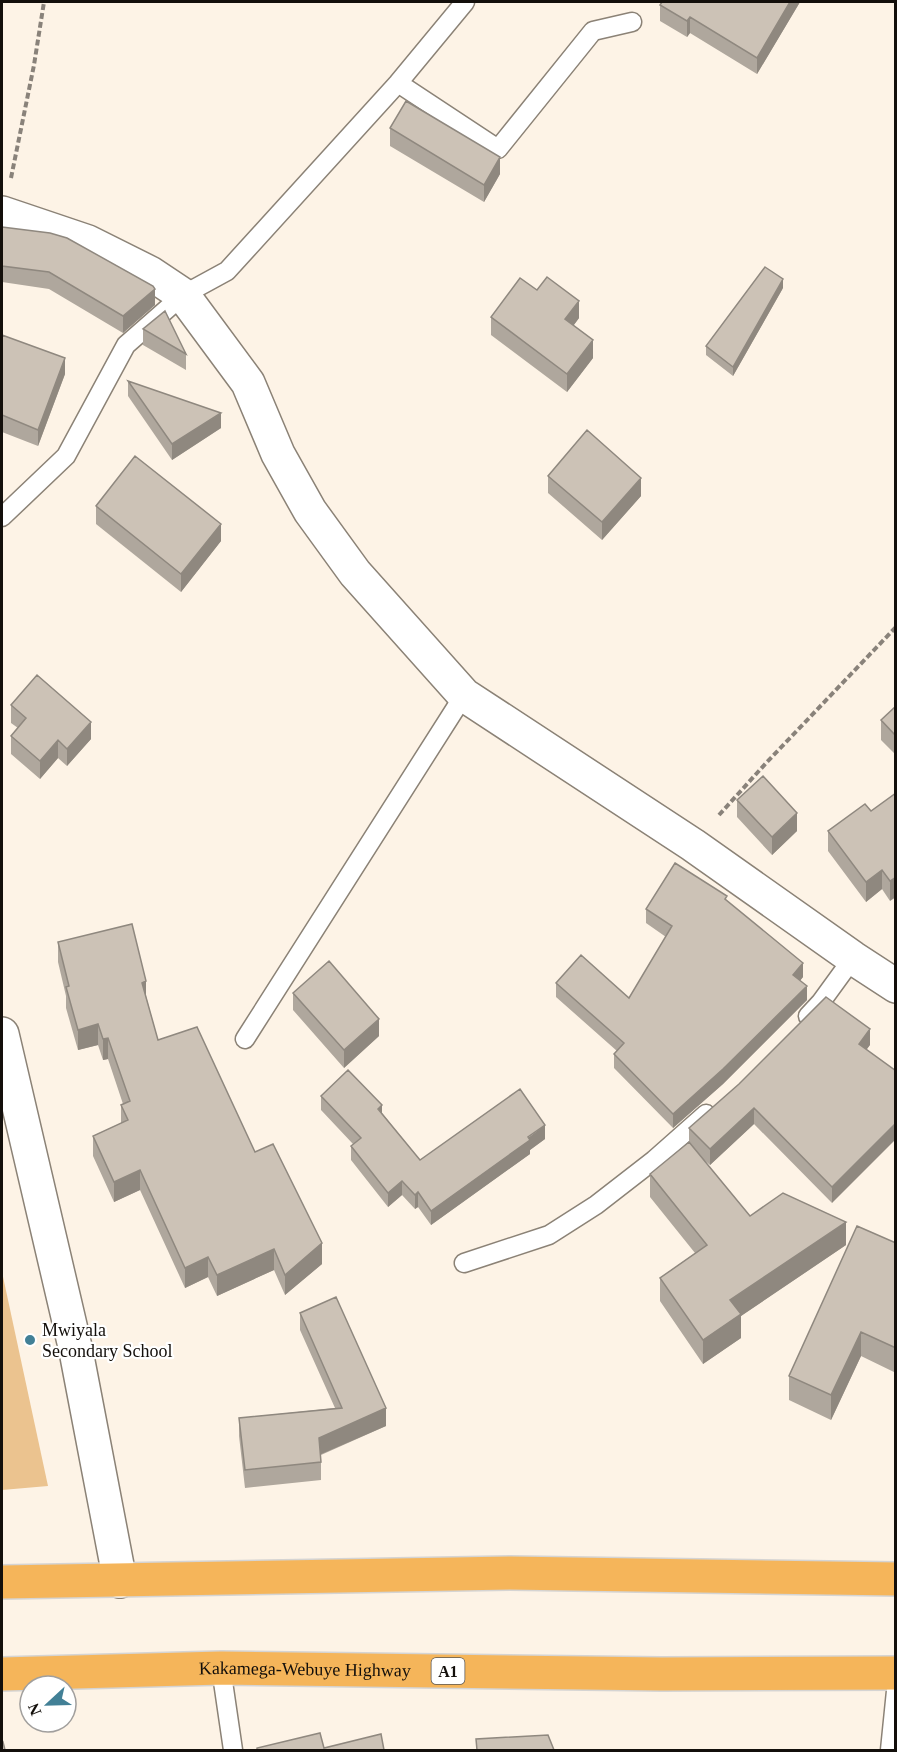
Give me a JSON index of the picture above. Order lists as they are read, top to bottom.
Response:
{
  "streets": {
    "highway": ["Kakamega-Webuye Highway", "A1"]
  },
  "places": ["Mwiyala Secondary School"],
  "north": "left"
}
